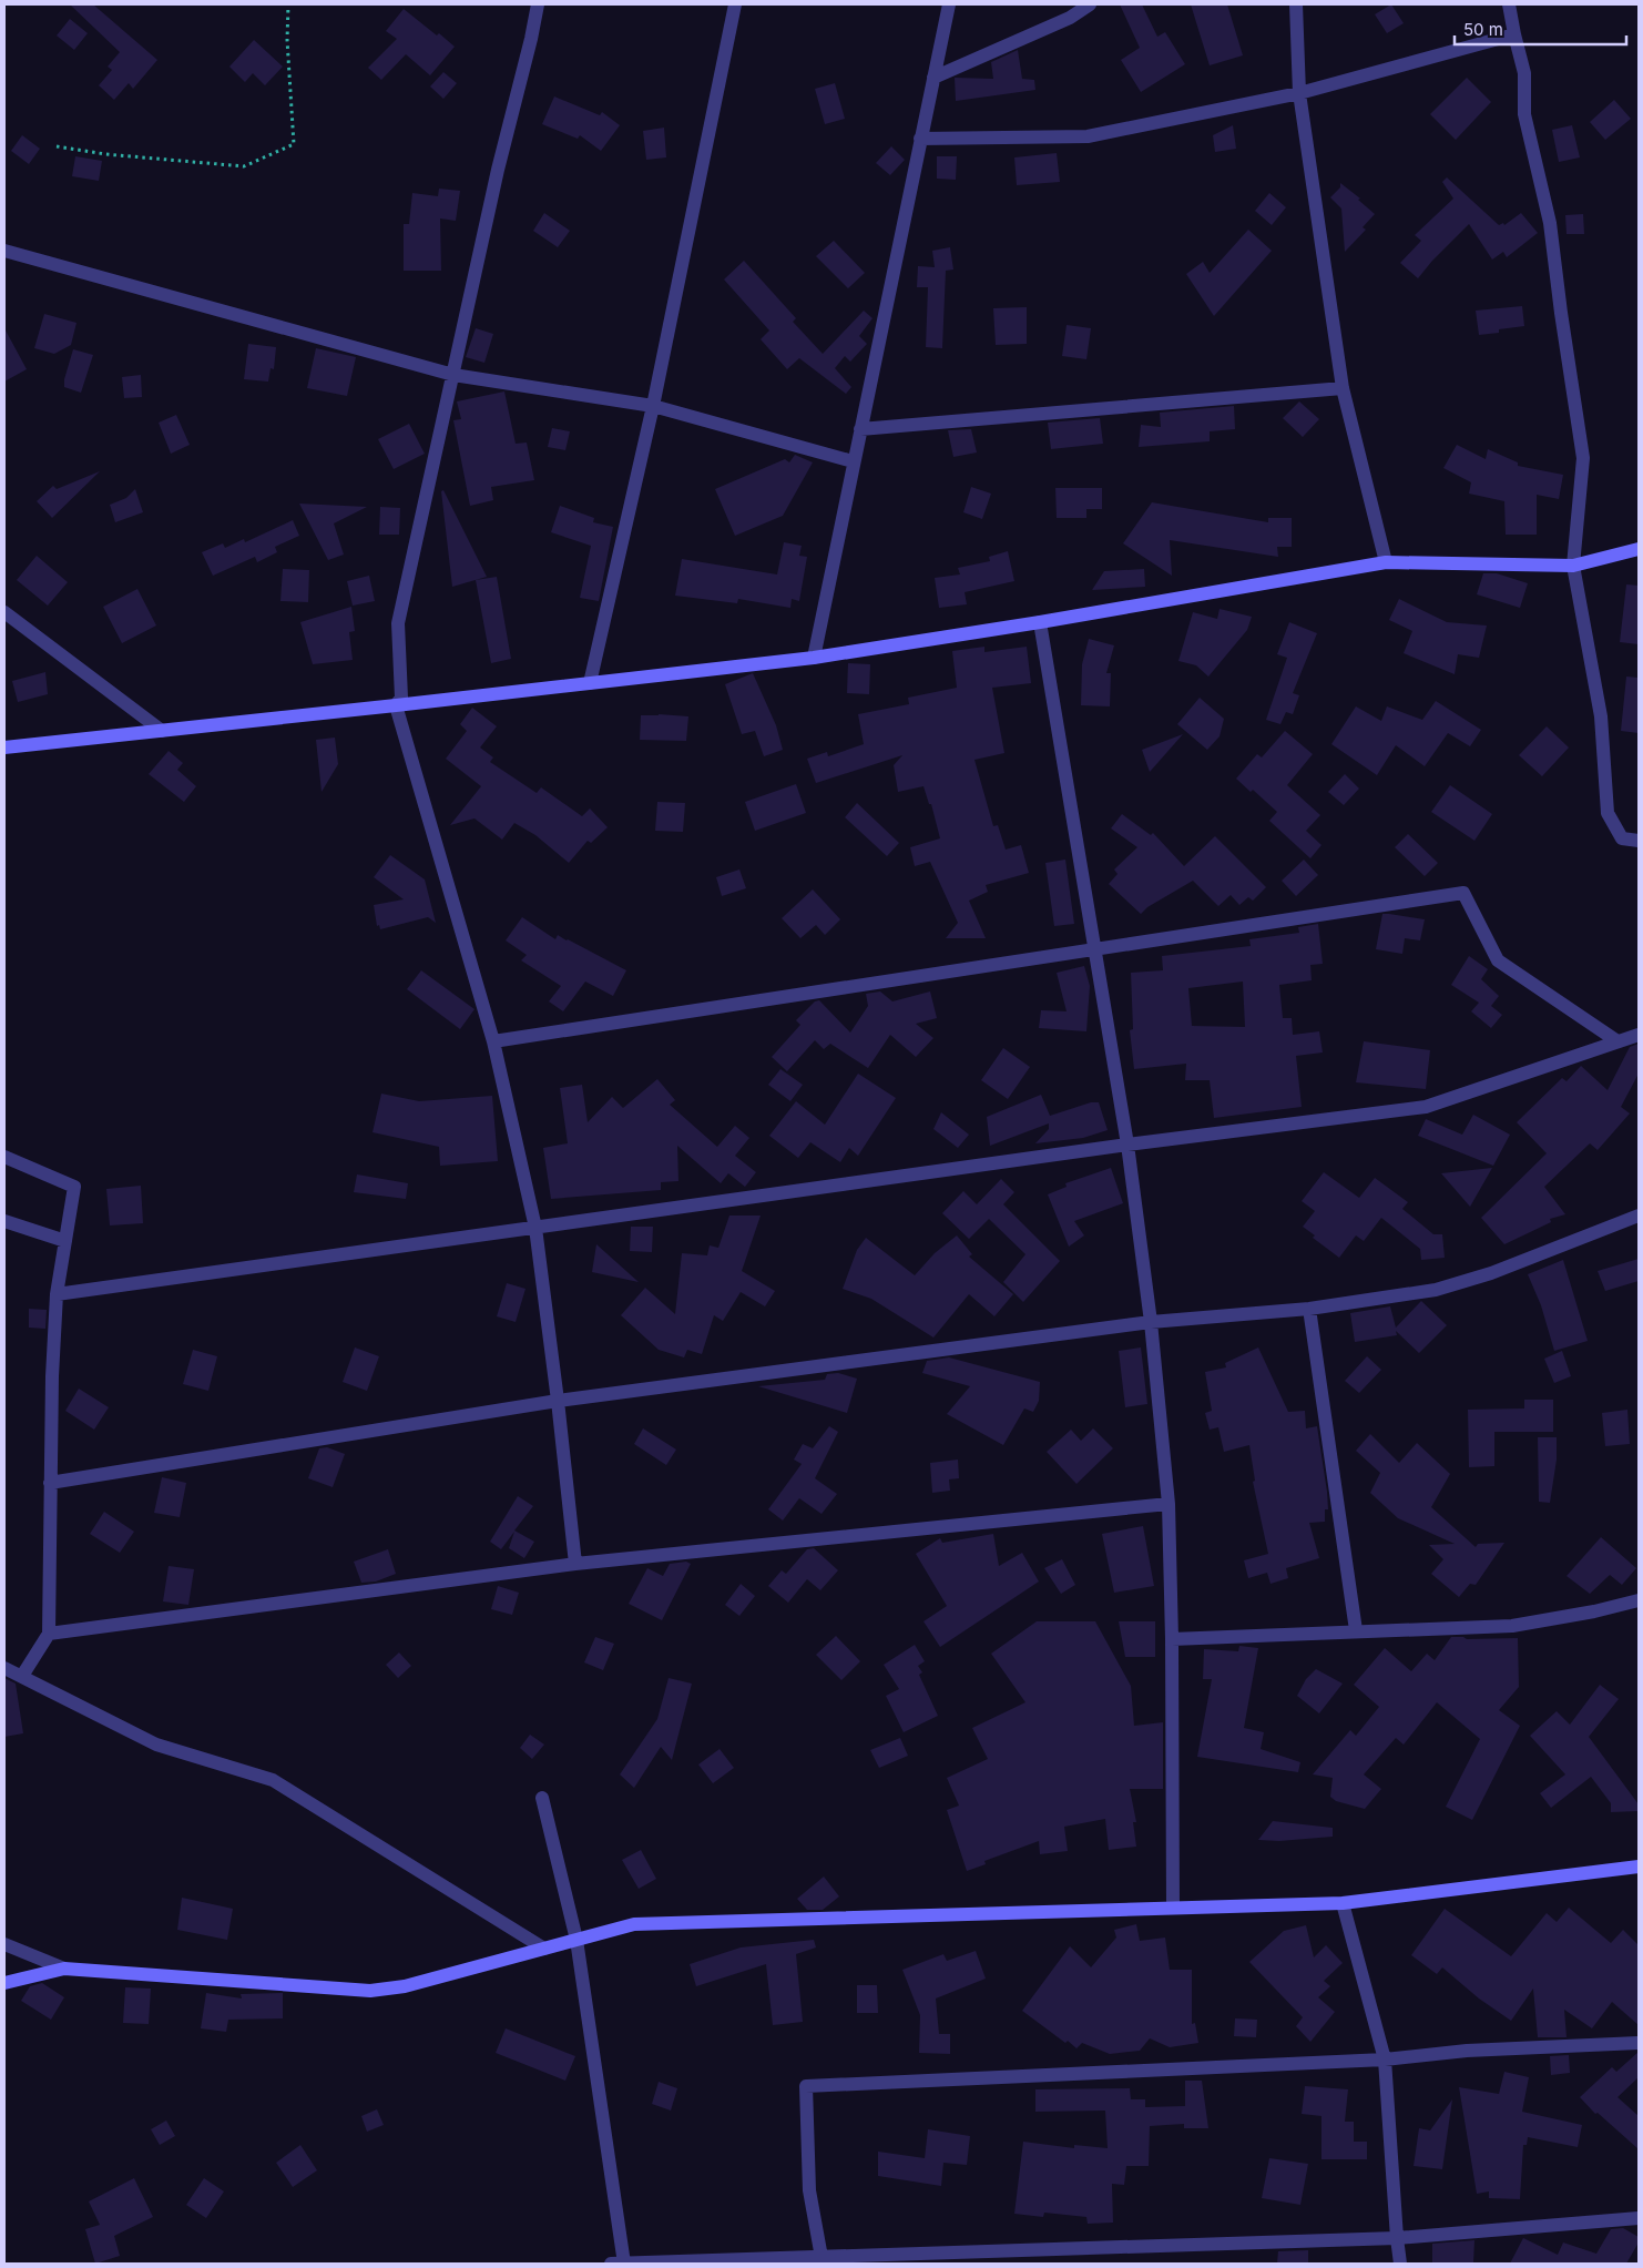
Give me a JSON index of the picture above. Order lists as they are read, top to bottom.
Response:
{
  "scale_bar": "50 m"
}
